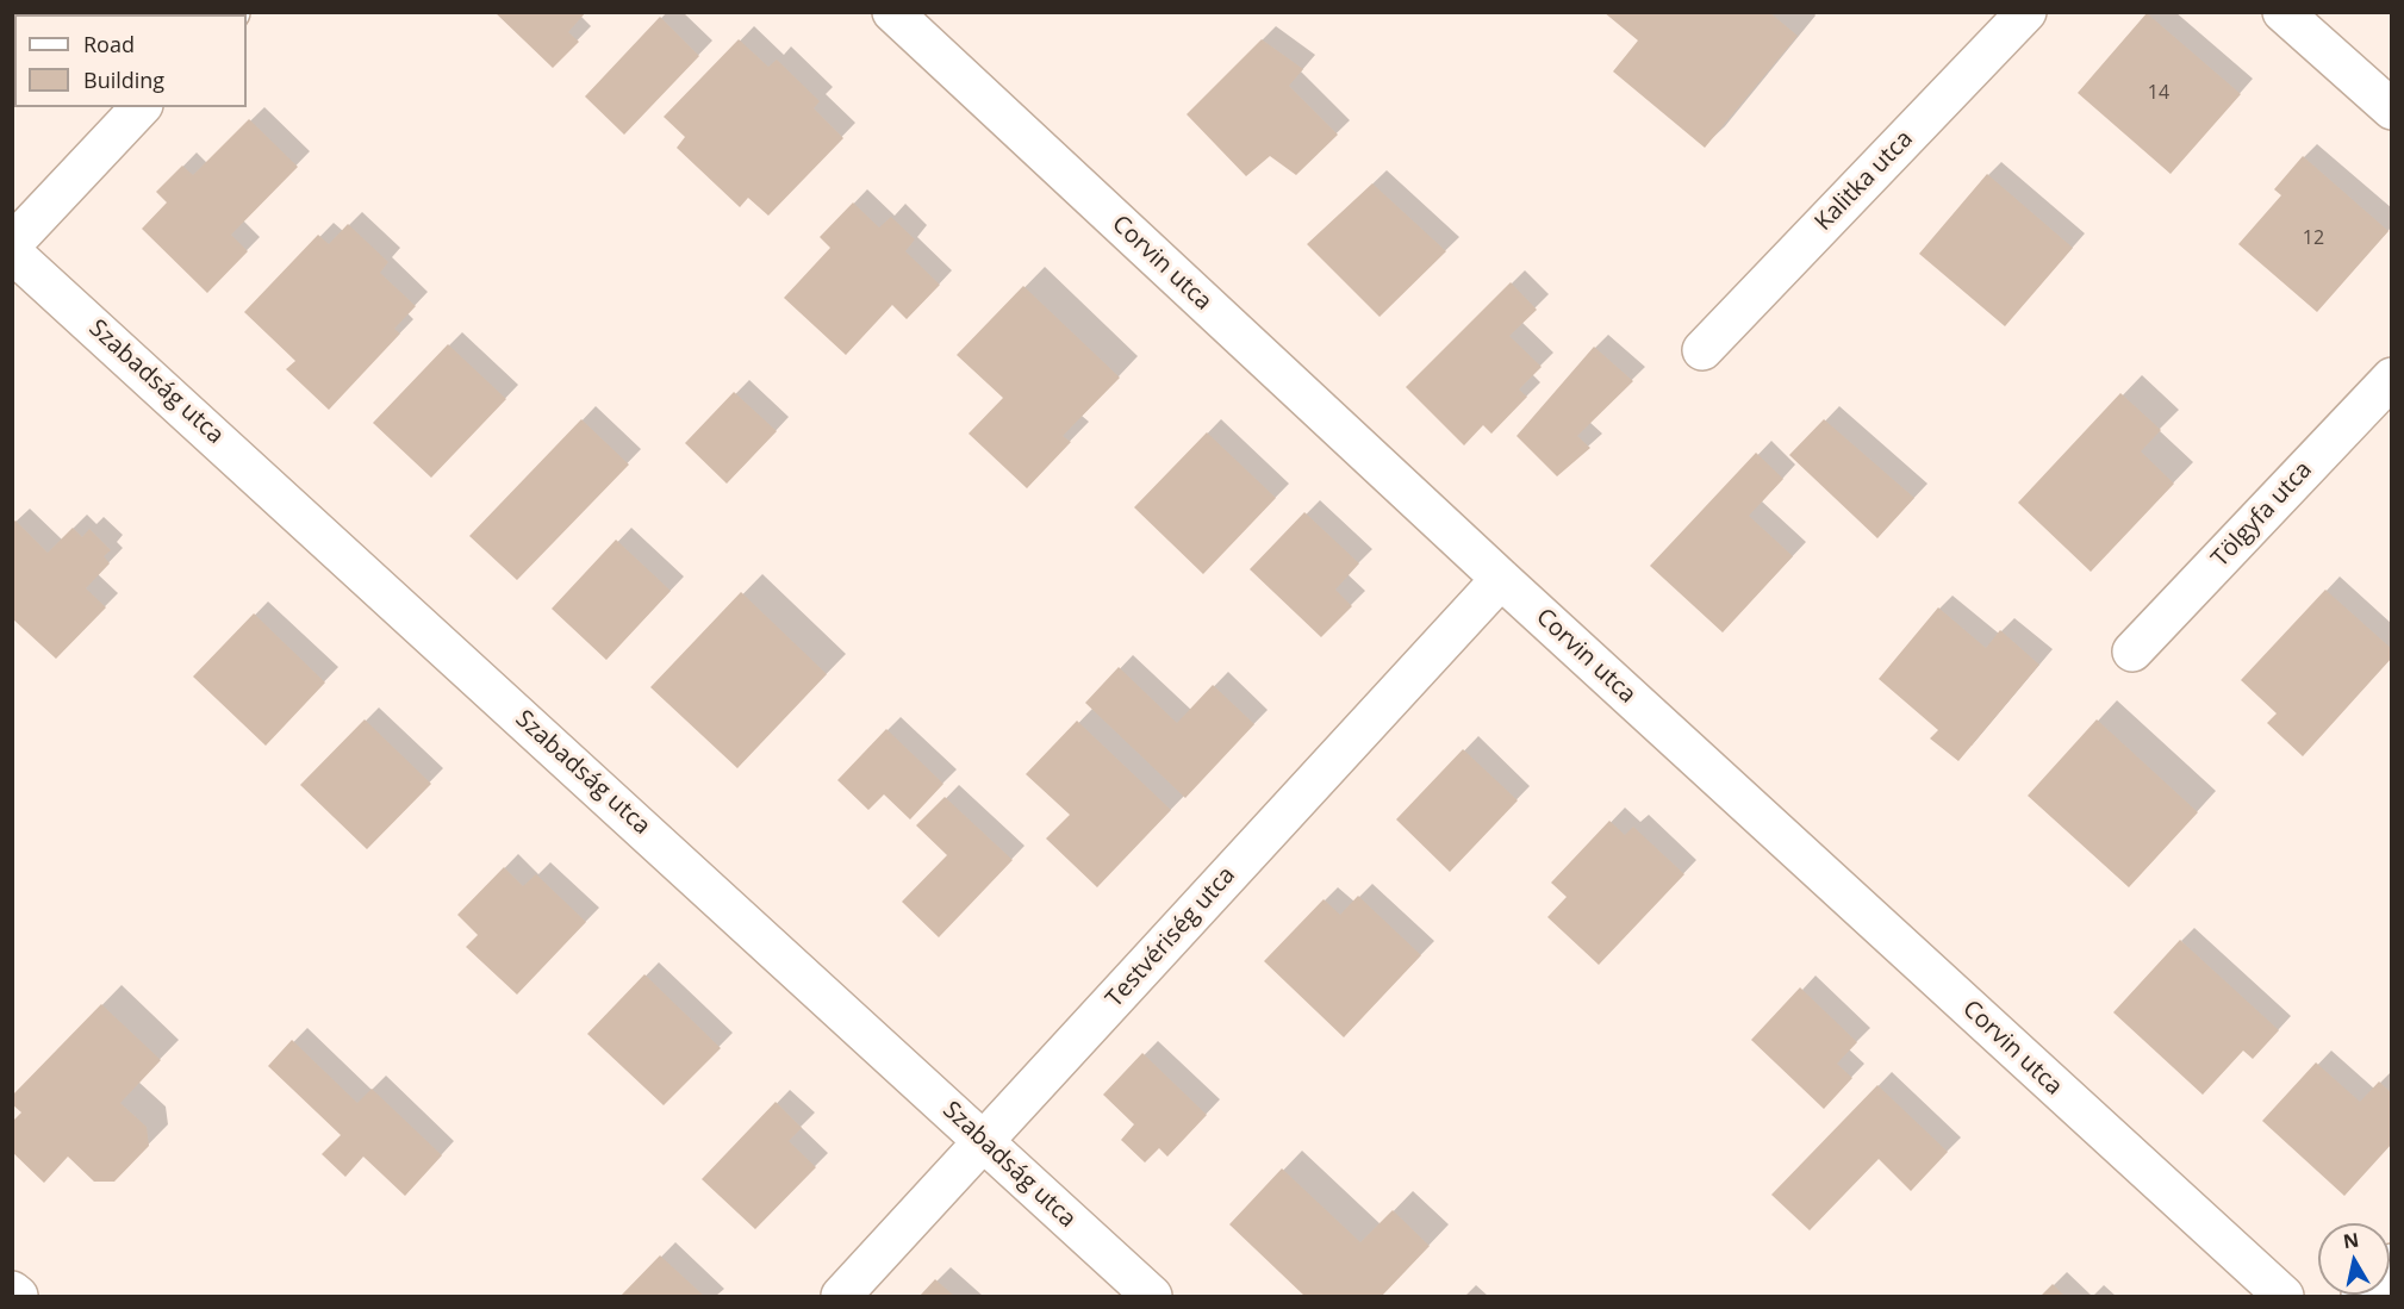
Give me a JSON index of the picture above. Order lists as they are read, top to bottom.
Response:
{
  "streets": {
    "street": [
      "Kalitka utca",
      "Corvin utca",
      "Szabadság utca",
      "Tölgyfa utca",
      "Testvériség utca"
    ]
  },
  "crossings": [
    ["Corvin utca", "Testvériség utca"],
    ["Szabadság utca", "Testvériség utca"]
  ],
  "house_numbers": ["14", "12"],
  "legend": ["Road", "Building"],
  "north": "top"
}
